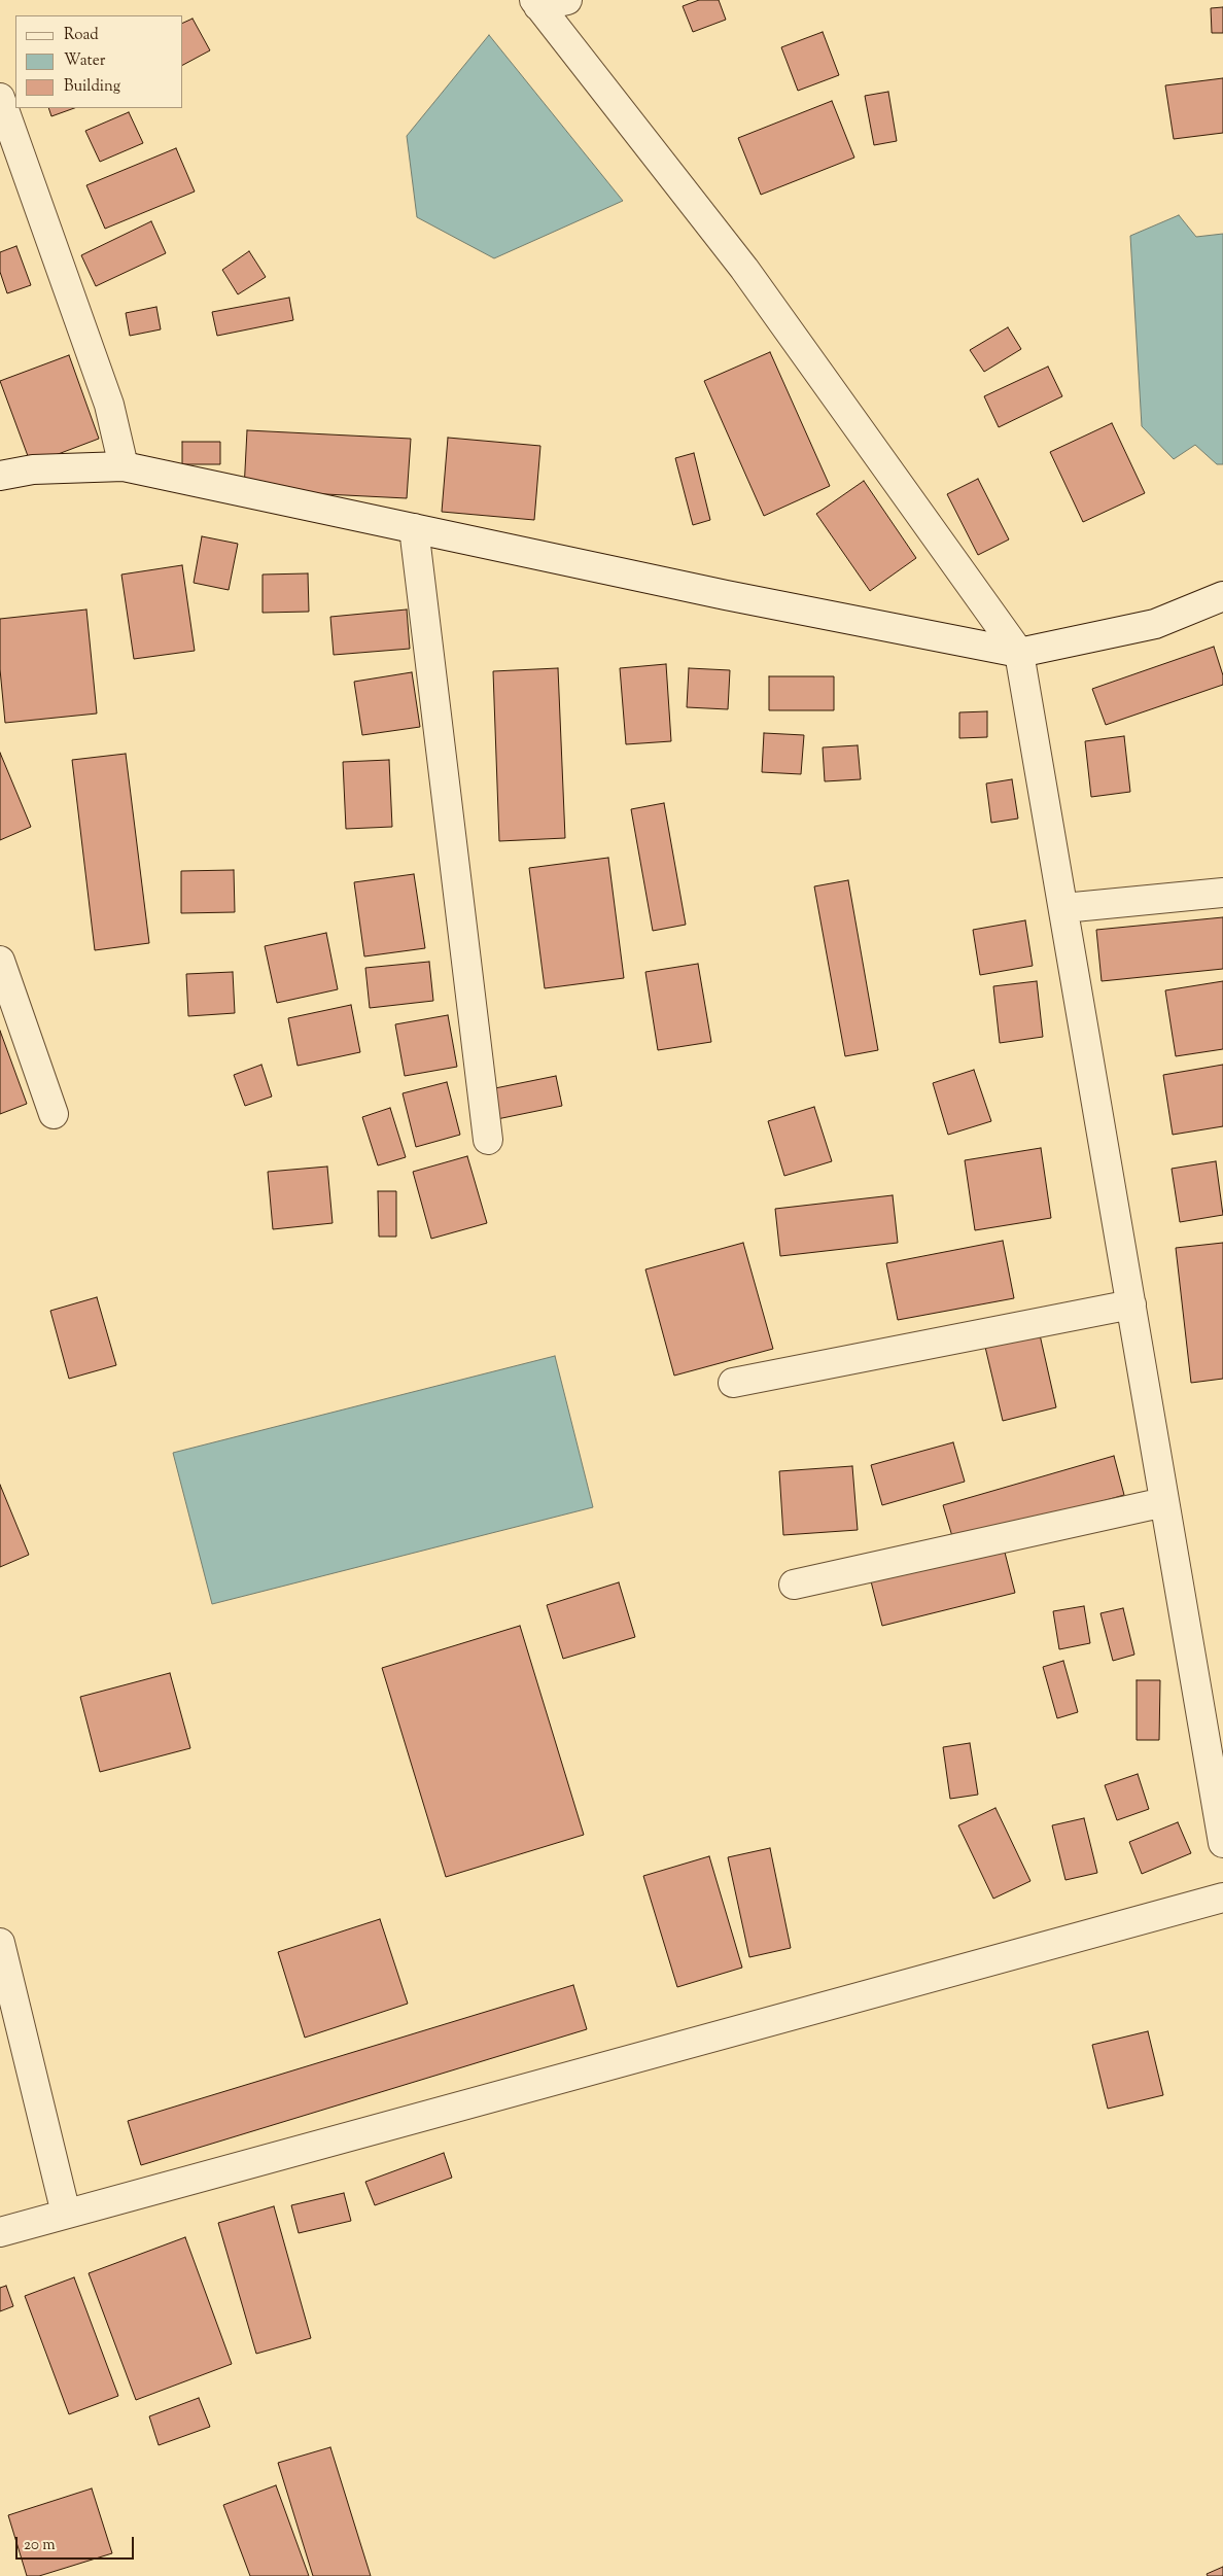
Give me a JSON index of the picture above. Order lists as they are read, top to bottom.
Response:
{
  "legend": ["Road", "Water", "Building"],
  "scale_bar": "20 m"
}
